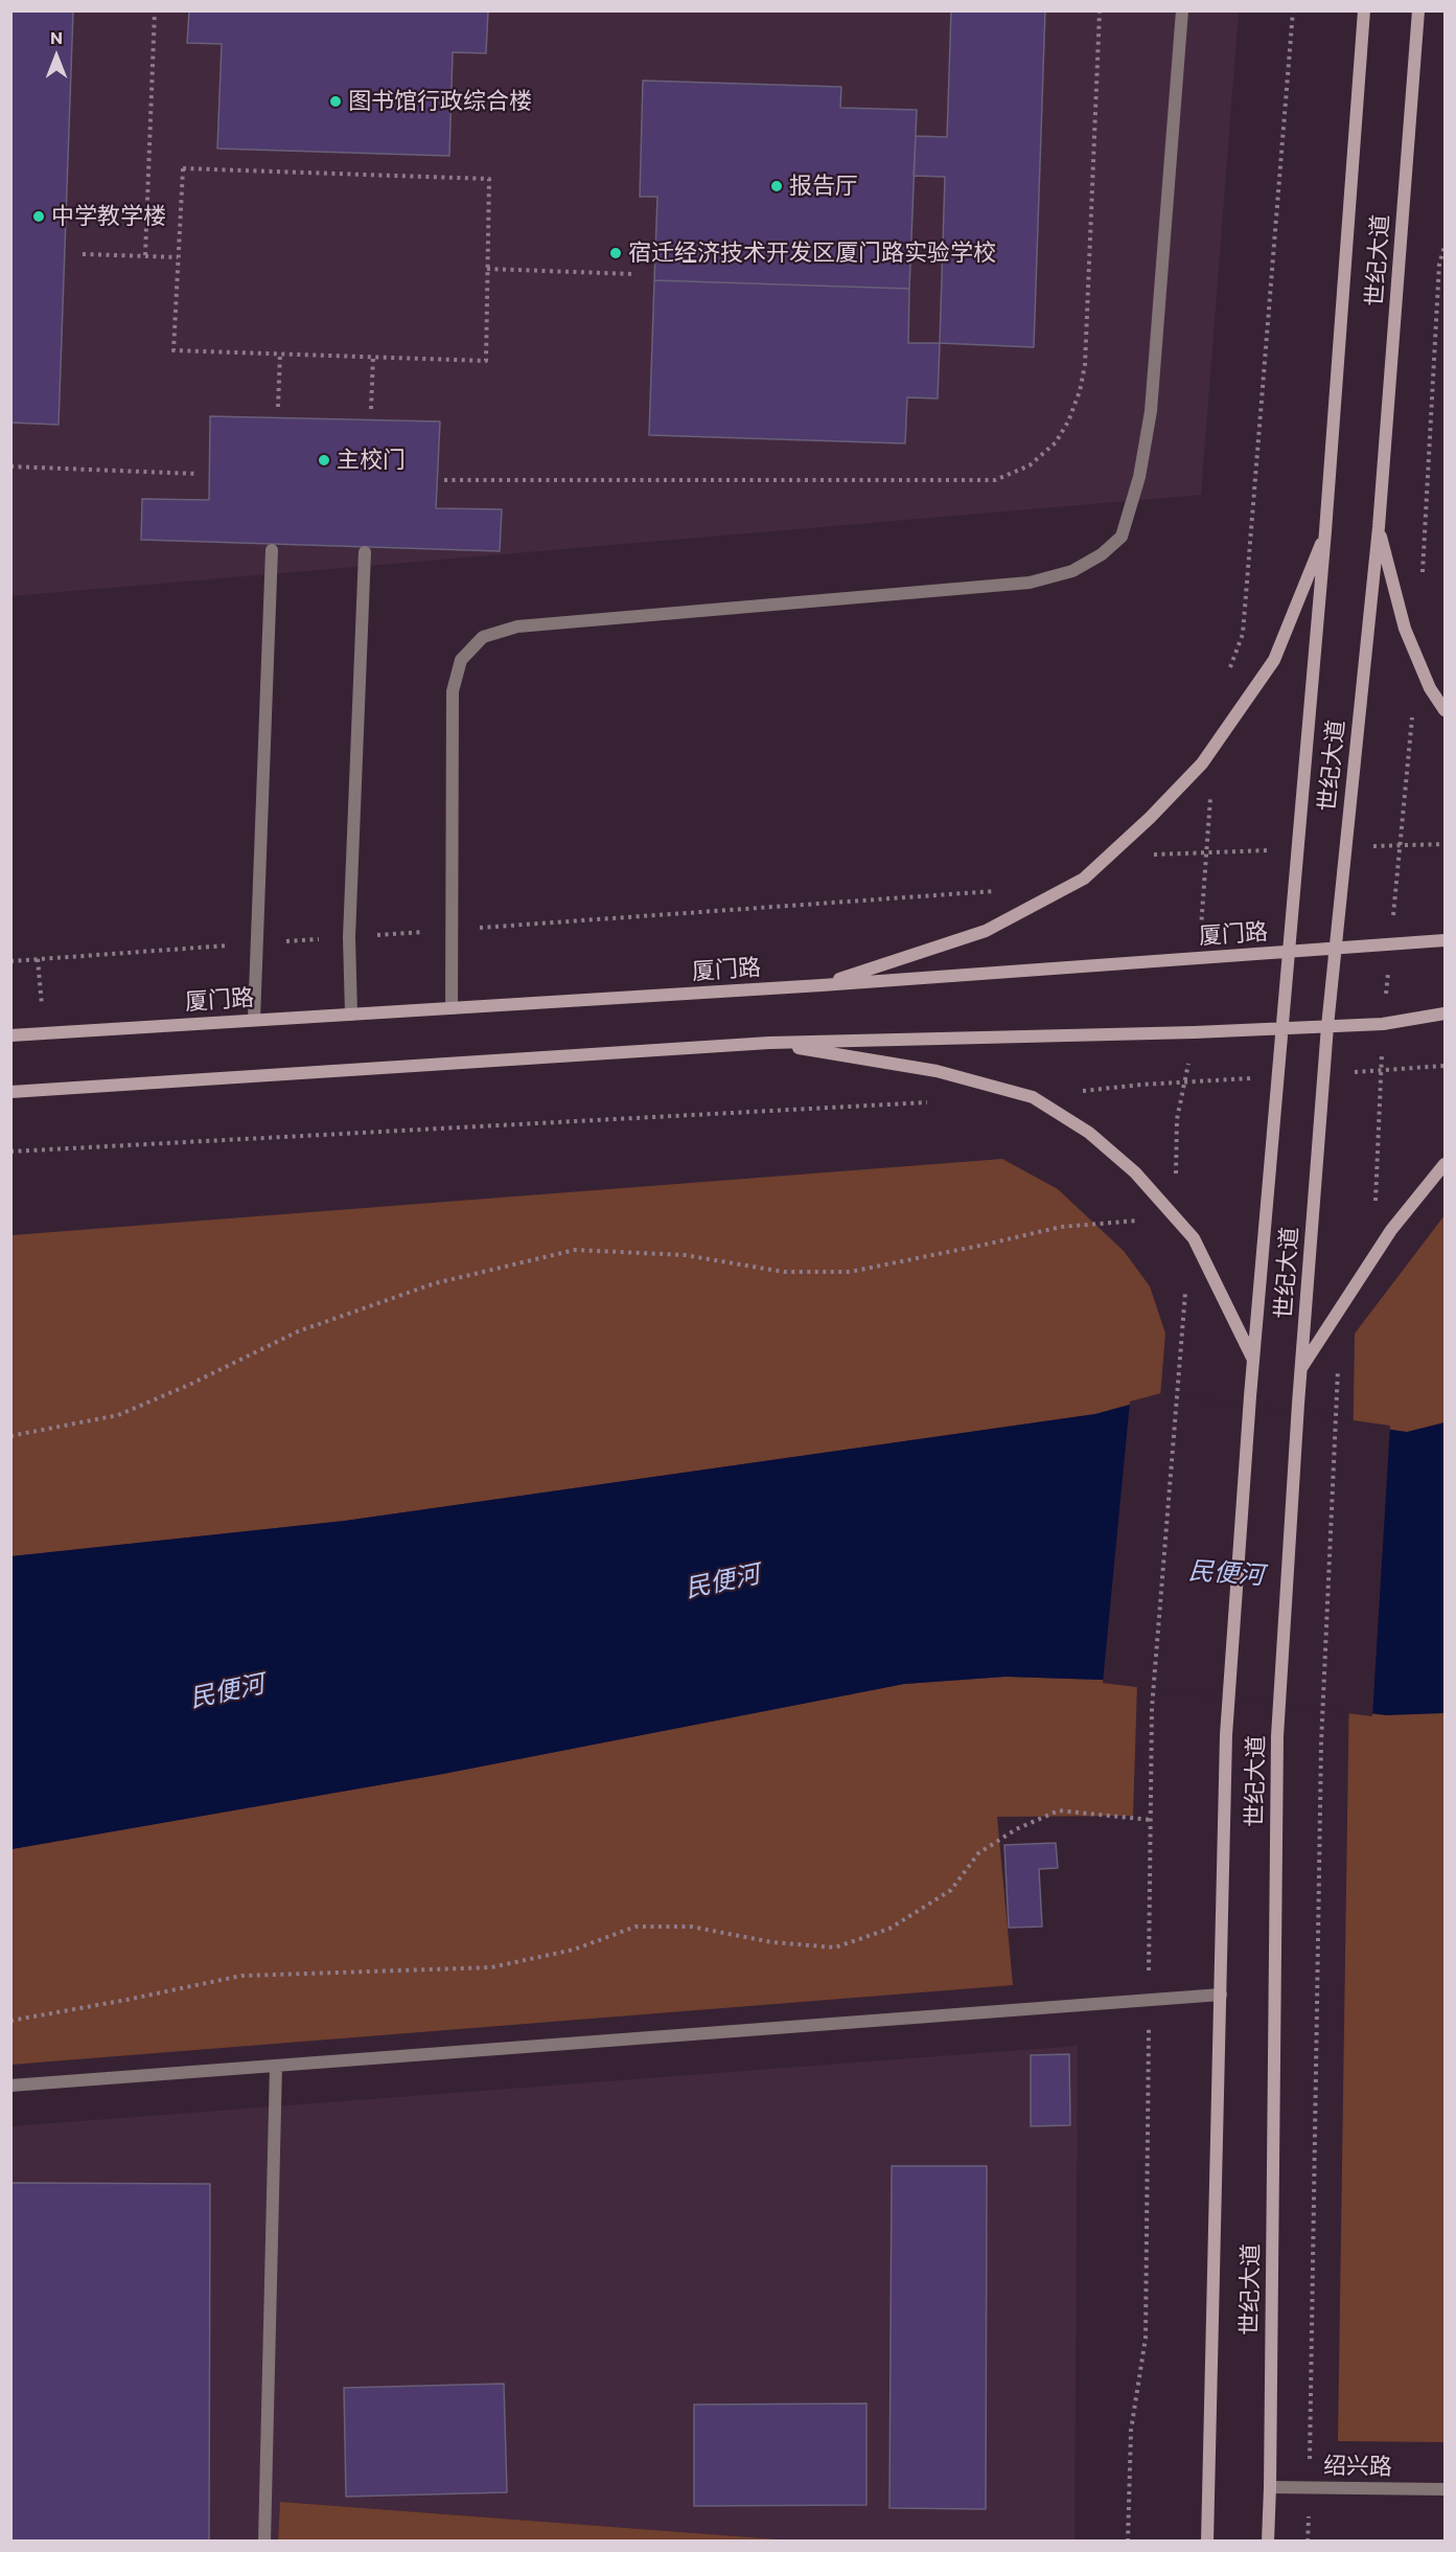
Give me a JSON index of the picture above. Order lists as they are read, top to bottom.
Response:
{
  "streets": {
    "street": ["世纪大道", "厦门路", "绍兴路"]
  },
  "crossings": [
    ["世纪大道", "厦门路"],
    ["世纪大道", "绍兴路"]
  ],
  "water": ["民便河"],
  "places": [
    "图书馆行政综合楼",
    "报告厅",
    "中学教学楼",
    "宿迁经济技术开发区厦门路实验学校",
    "主校门"
  ],
  "north": "top"
}
